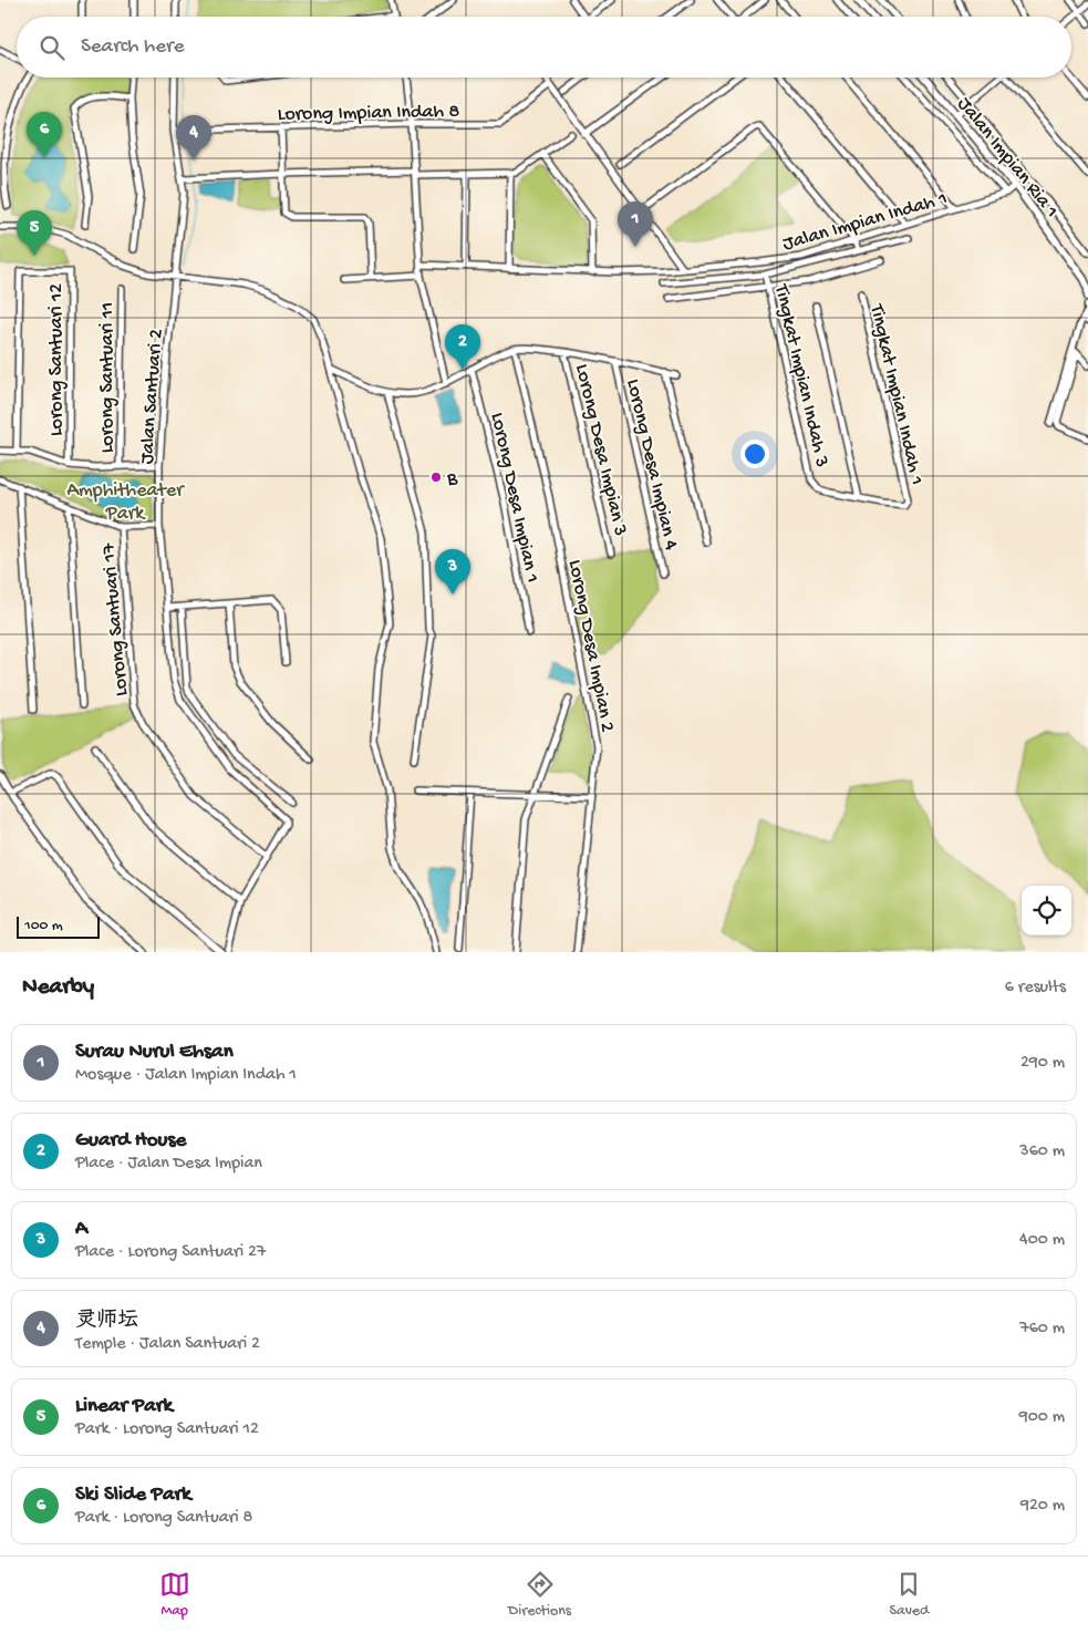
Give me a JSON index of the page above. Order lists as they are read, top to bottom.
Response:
{
  "streets": {
    "street": [
      "Lorong Impian Indah 8",
      "Jalan Impian Ria 1",
      "Jalan Impian Indah 1",
      "Lorong Santuari 12",
      "Tingkat Impian Indah 3",
      "Lorong Santuari 11",
      "Tingkat Impian Indah 1",
      "Jalan Santuari 2",
      "Lorong Desa Impian 3",
      "Lorong Desa Impian 4",
      "Lorong Desa Impian 1",
      "Lorong Santuari 17",
      "Lorong Desa Impian 2"
    ]
  },
  "crossings": [
    ["Lorong Impian Indah 8", "Jalan Santuari 2"],
    ["Jalan Impian Ria 1", "Jalan Impian Indah 1"],
    ["Jalan Impian Indah 1", "Tingkat Impian Indah 3"],
    ["Tingkat Impian Indah 3", "Tingkat Impian Indah 1"],
    ["Jalan Santuari 2", "Lorong Santuari 17"]
  ],
  "parks": ["Amphitheater Park"],
  "places": ["B"],
  "scale_bar": "100 m",
  "page": {
    "search": "Search here",
    "pins": [
      "6",
      "4",
      "1",
      "5",
      "2",
      "3"
    ],
    "scale": "100 m",
    "heading": ["Nearby", "6 results"],
    "list": [
      {
        "mark": "1",
        "name": "Surau Nurul Ehsan",
        "note": "Mosque · Jalan Impian Indah 1",
        "value": "290 m"
      },
      {
        "mark": "2",
        "name": "Guard House",
        "note": "Place · Jalan Desa Impian",
        "value": "360 m"
      },
      {
        "mark": "3",
        "name": "A",
        "note": "Place · Lorong Santuari 27",
        "value": "400 m"
      },
      {
        "mark": "4",
        "name": "灵师坛",
        "note": "Temple · Jalan Santuari 2",
        "value": "760 m"
      },
      {
        "mark": "5",
        "name": "Linear Park",
        "note": "Park · Lorong Santuari 12",
        "value": "900 m"
      },
      {
        "mark": "6",
        "name": "Ski Slide Park",
        "note": "Park · Lorong Santuari 8",
        "value": "920 m"
      }
    ],
    "nav": ["Map", "Directions", "Saved"]
  }
}
